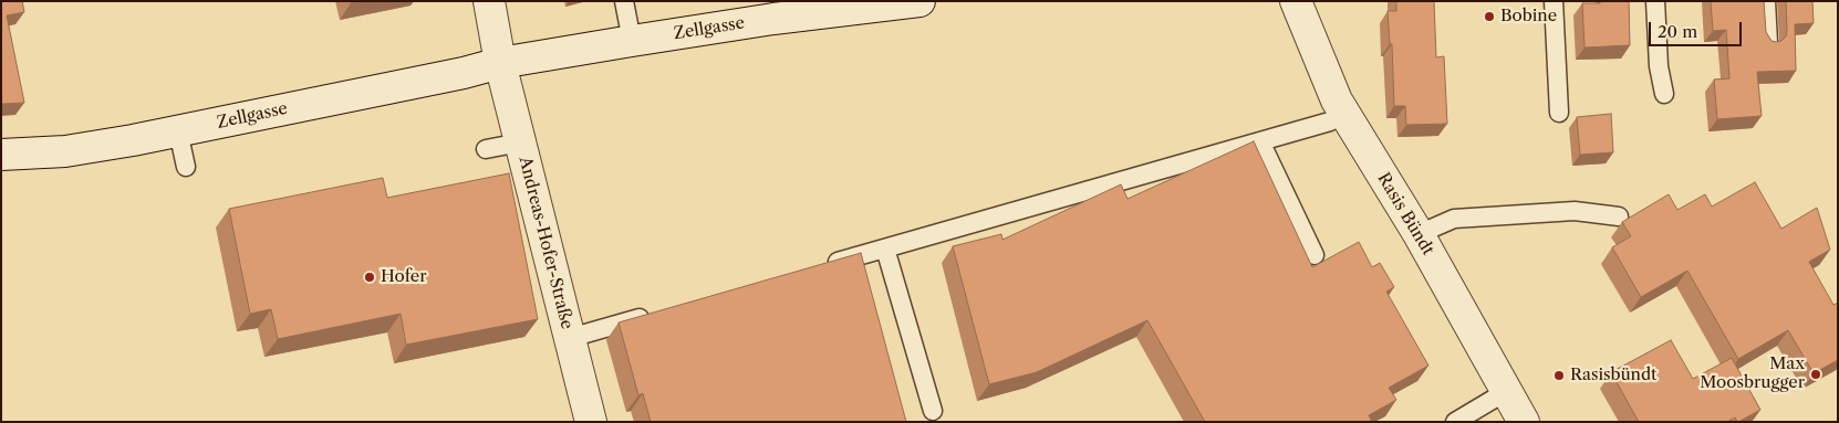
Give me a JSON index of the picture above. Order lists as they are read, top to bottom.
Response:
{
  "streets": {
    "street": ["Zellgasse", "Rasis Bündt", "Andreas-Hofer-Straße"]
  },
  "crossings": [
    ["Zellgasse", "Andreas-Hofer-Straße"]
  ],
  "places": [
    "Bobine",
    "Hofer",
    "Max Moosbrugger",
    "Rasisbündt"
  ],
  "scale_bar": "20 m"
}
